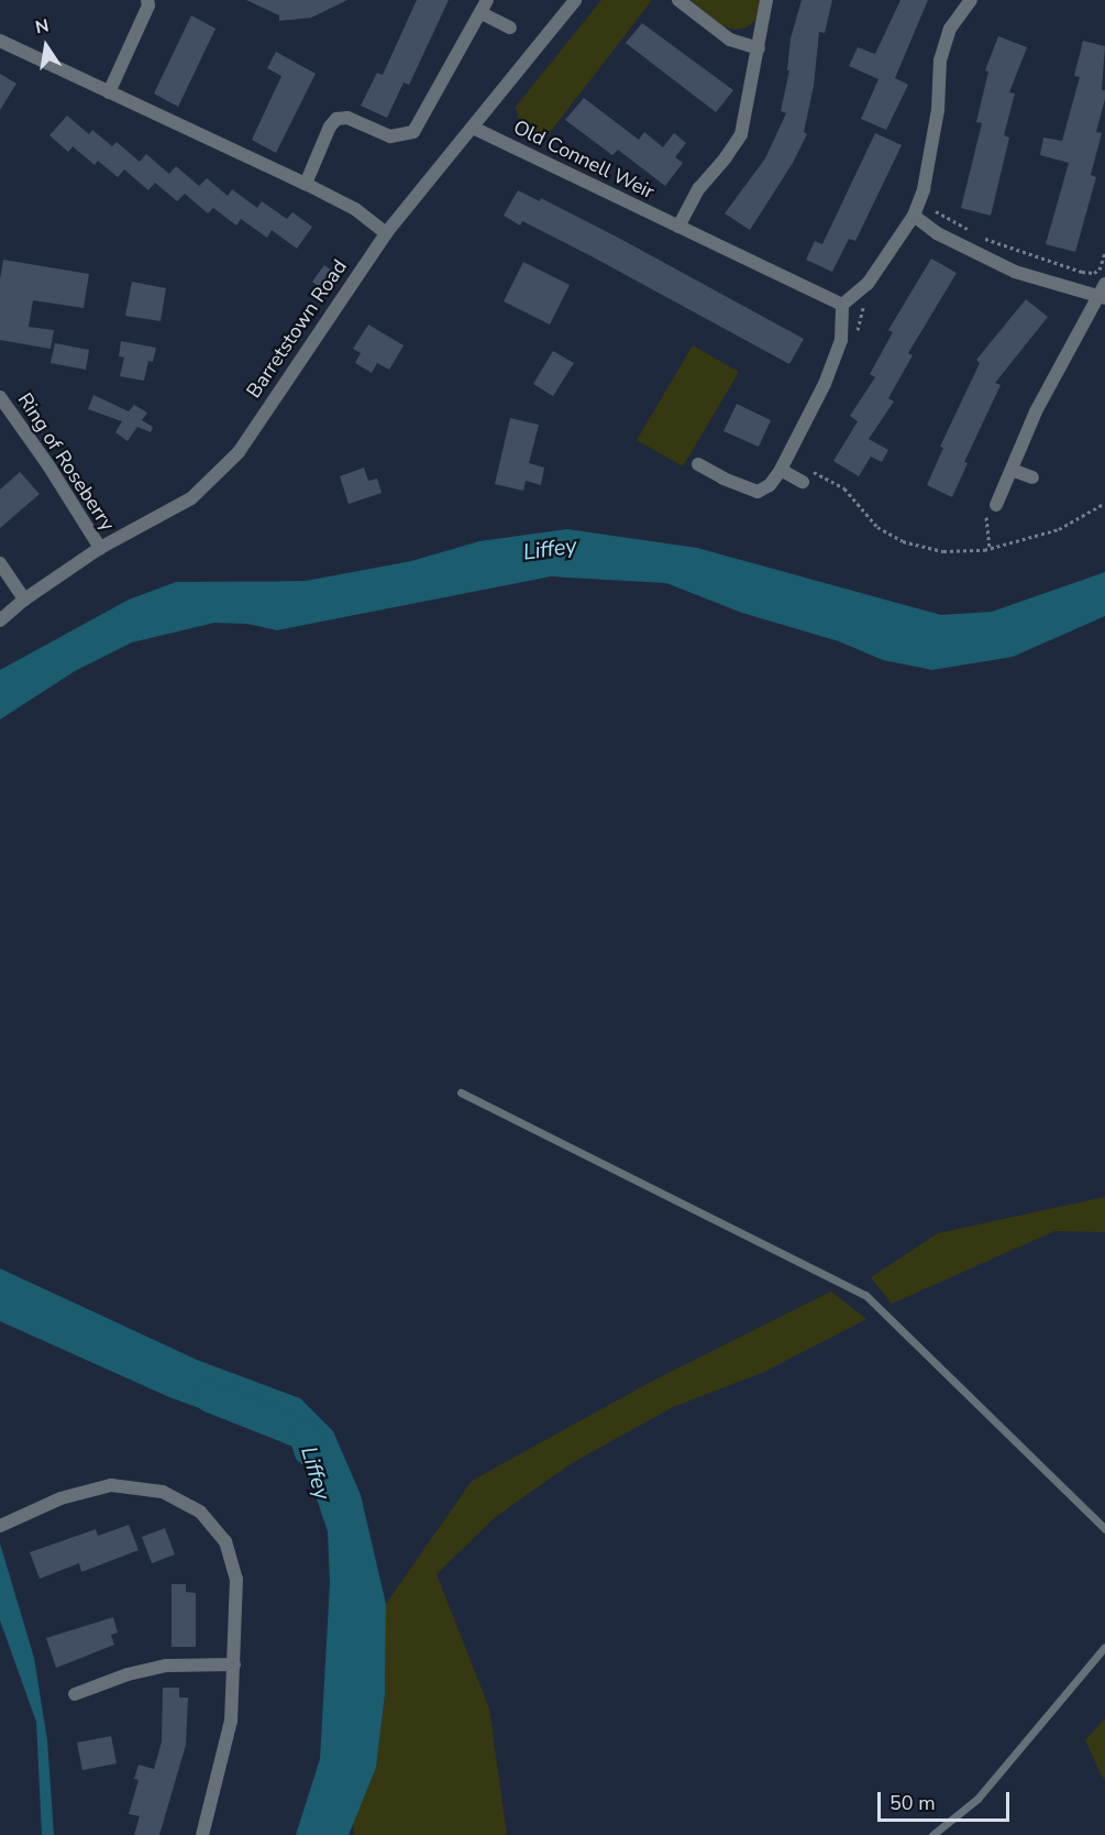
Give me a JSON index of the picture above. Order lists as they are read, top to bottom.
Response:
{
  "streets": {
    "street": ["Old Connell Weir", "Barretstown Road", "Ring of Roseberry"]
  },
  "crossings": [
    ["Old Connell Weir", "Barretstown Road"],
    ["Barretstown Road", "Ring of Roseberry"]
  ],
  "water": ["Liffey"],
  "scale_bar": "50 m",
  "north": "top"
}
